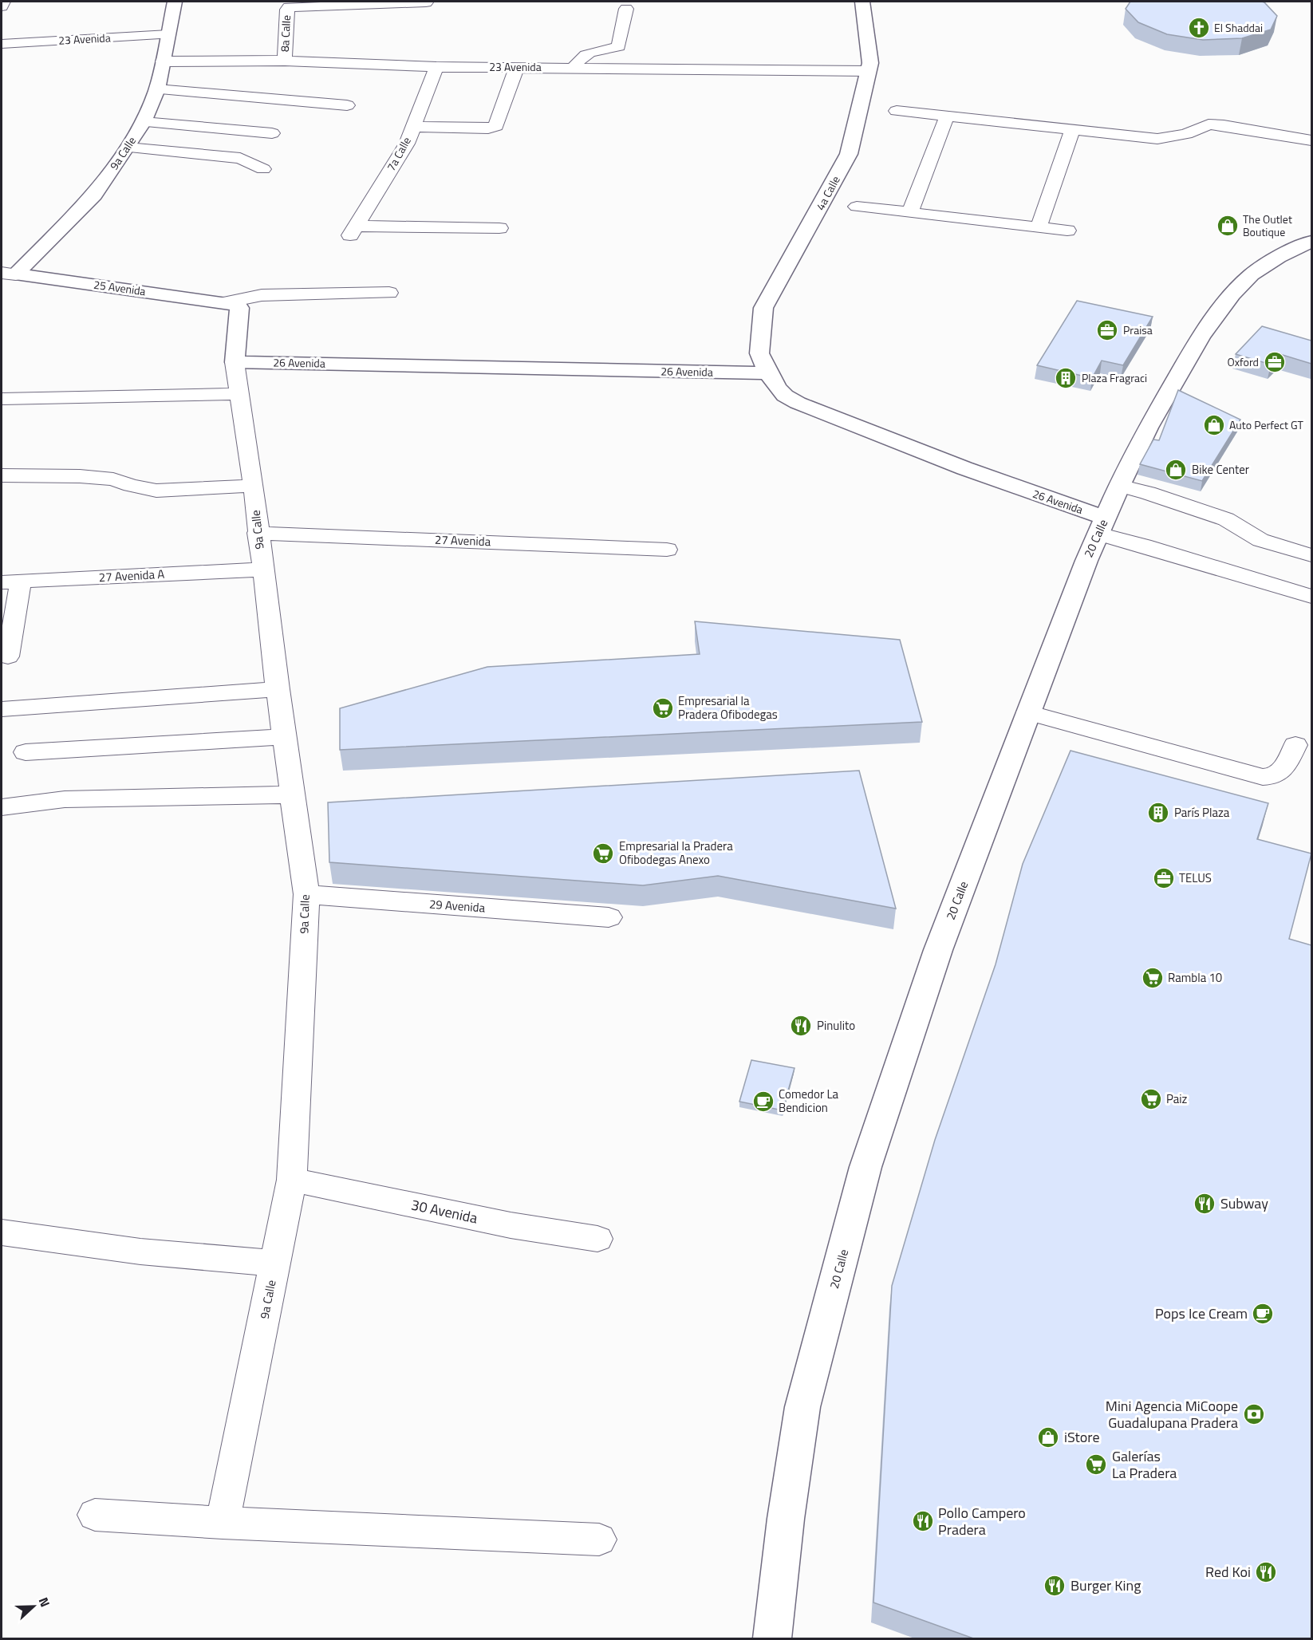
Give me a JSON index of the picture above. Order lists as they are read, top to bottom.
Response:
{
  "streets": {
    "street": [
      "8a Calle",
      "23 Avenida",
      "9a Calle",
      "7a Calle",
      "4a Calle",
      "25 Avenida",
      "26 Avenida",
      "20 Calle",
      "27 Avenida",
      "27 Avenida A",
      "29 Avenida",
      "30 Avenida"
    ]
  },
  "crossings": [
    ["8a Calle", "23 Avenida"],
    ["23 Avenida", "9a Calle"],
    ["23 Avenida", "7a Calle"],
    ["23 Avenida", "4a Calle"],
    ["9a Calle", "25 Avenida"],
    ["9a Calle", "26 Avenida"],
    ["9a Calle", "27 Avenida"],
    ["9a Calle", "27 Avenida A"],
    ["9a Calle", "29 Avenida"],
    ["9a Calle", "30 Avenida"],
    ["4a Calle", "26 Avenida"],
    ["26 Avenida", "20 Calle"]
  ],
  "places": {
    "church": ["El Shaddai"],
    "shop": [
      "The Outlet Boutique",
      "Auto Perfect GT",
      "Bike Center",
      "iStore"
    ],
    "office": ["Praisa", "Oxford", "TELUS"],
    "building": ["Plaza Fragraci", "París Plaza"],
    "supermarket": [
      "Empresarial la Pradera Ofibodegas",
      "Empresarial la Pradera Ofibodegas Anexo",
      "Rambla 10",
      "Paiz",
      "Galerías La Pradera"
    ],
    "restaurant": [
      "Pinulito",
      "Subway",
      "Pollo Campero Pradera",
      "Red Koi",
      "Burger King"
    ],
    "cafe": ["Comedor La Bendicion", "Pops Ice Cream"],
    "bank": ["Mini Agencia MiCoope Guadalupana Pradera"]
  },
  "north": "right"
}
